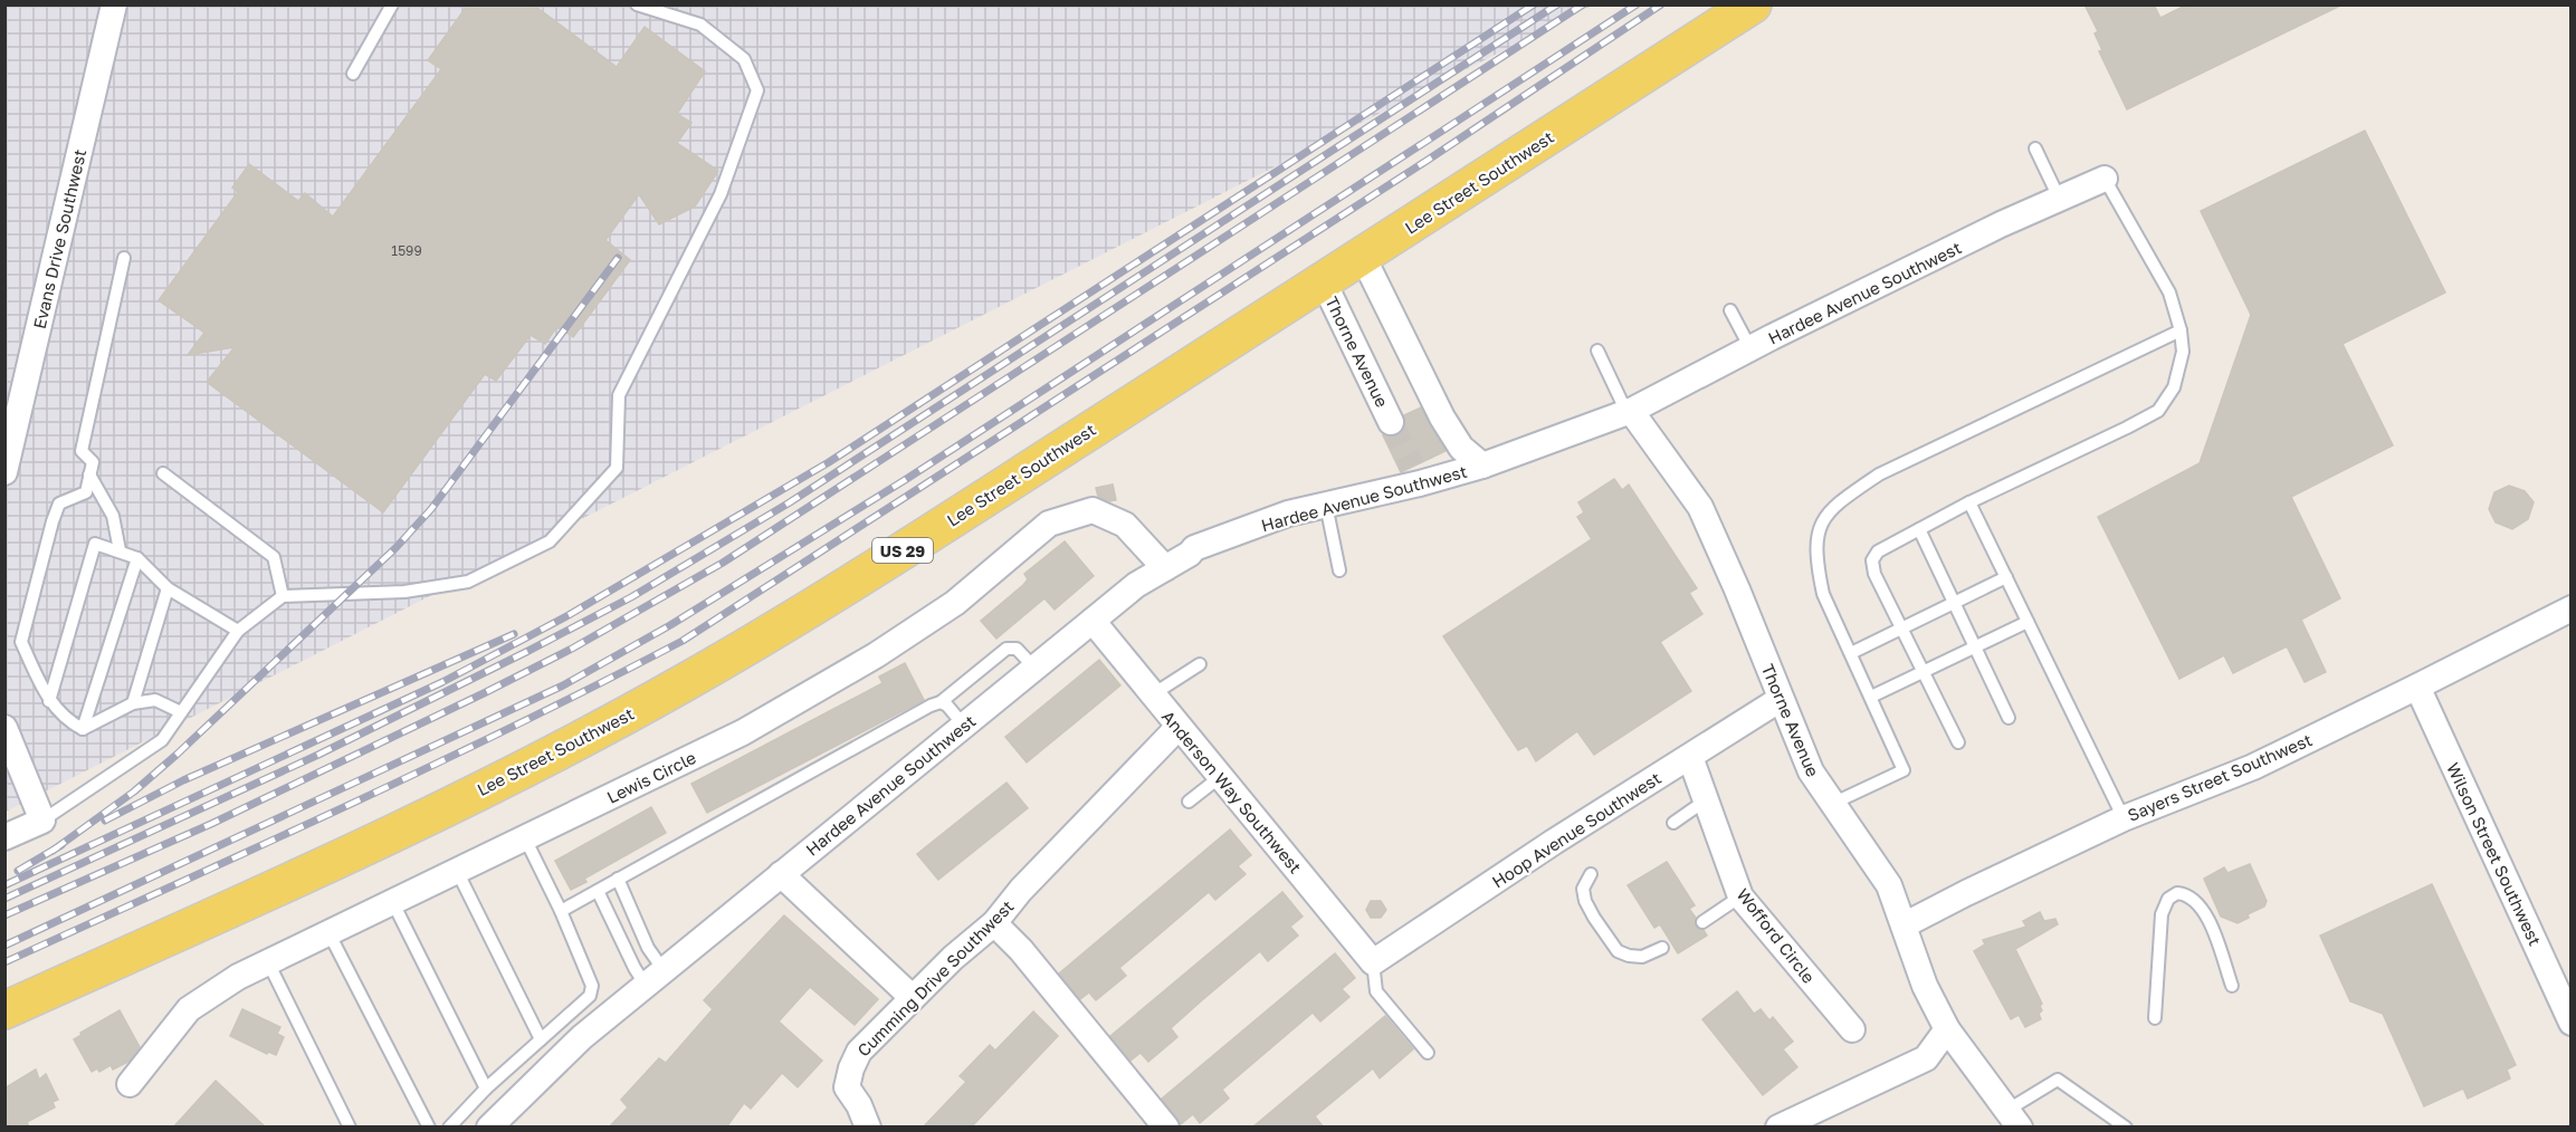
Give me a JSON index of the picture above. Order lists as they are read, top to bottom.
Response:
{
  "streets": {
    "main road": ["Lee Street Southwest", "US 29"],
    "street": [
      "Evans Drive Southwest",
      "Hardee Avenue Southwest",
      "Thorne Avenue",
      "Lewis Circle",
      "Sayers Street Southwest",
      "Anderson Way Southwest",
      "Hoop Avenue Southwest",
      "Wilson Street Southwest",
      "Wofford Circle",
      "Cumming Drive Southwest"
    ]
  },
  "crossings": [
    ["Lee Street Southwest", "Thorne Avenue"],
    ["Hardee Avenue Southwest", "Thorne Avenue"],
    ["Hardee Avenue Southwest", "Lewis Circle"],
    ["Hardee Avenue Southwest", "Anderson Way Southwest"],
    ["Thorne Avenue", "Sayers Street Southwest"],
    ["Thorne Avenue", "Hoop Avenue Southwest"],
    ["Sayers Street Southwest", "Wilson Street Southwest"],
    ["Anderson Way Southwest", "Hoop Avenue Southwest"],
    ["Anderson Way Southwest", "Cumming Drive Southwest"],
    ["Hoop Avenue Southwest", "Wofford Circle"]
  ],
  "house_numbers": ["1599"]
}
